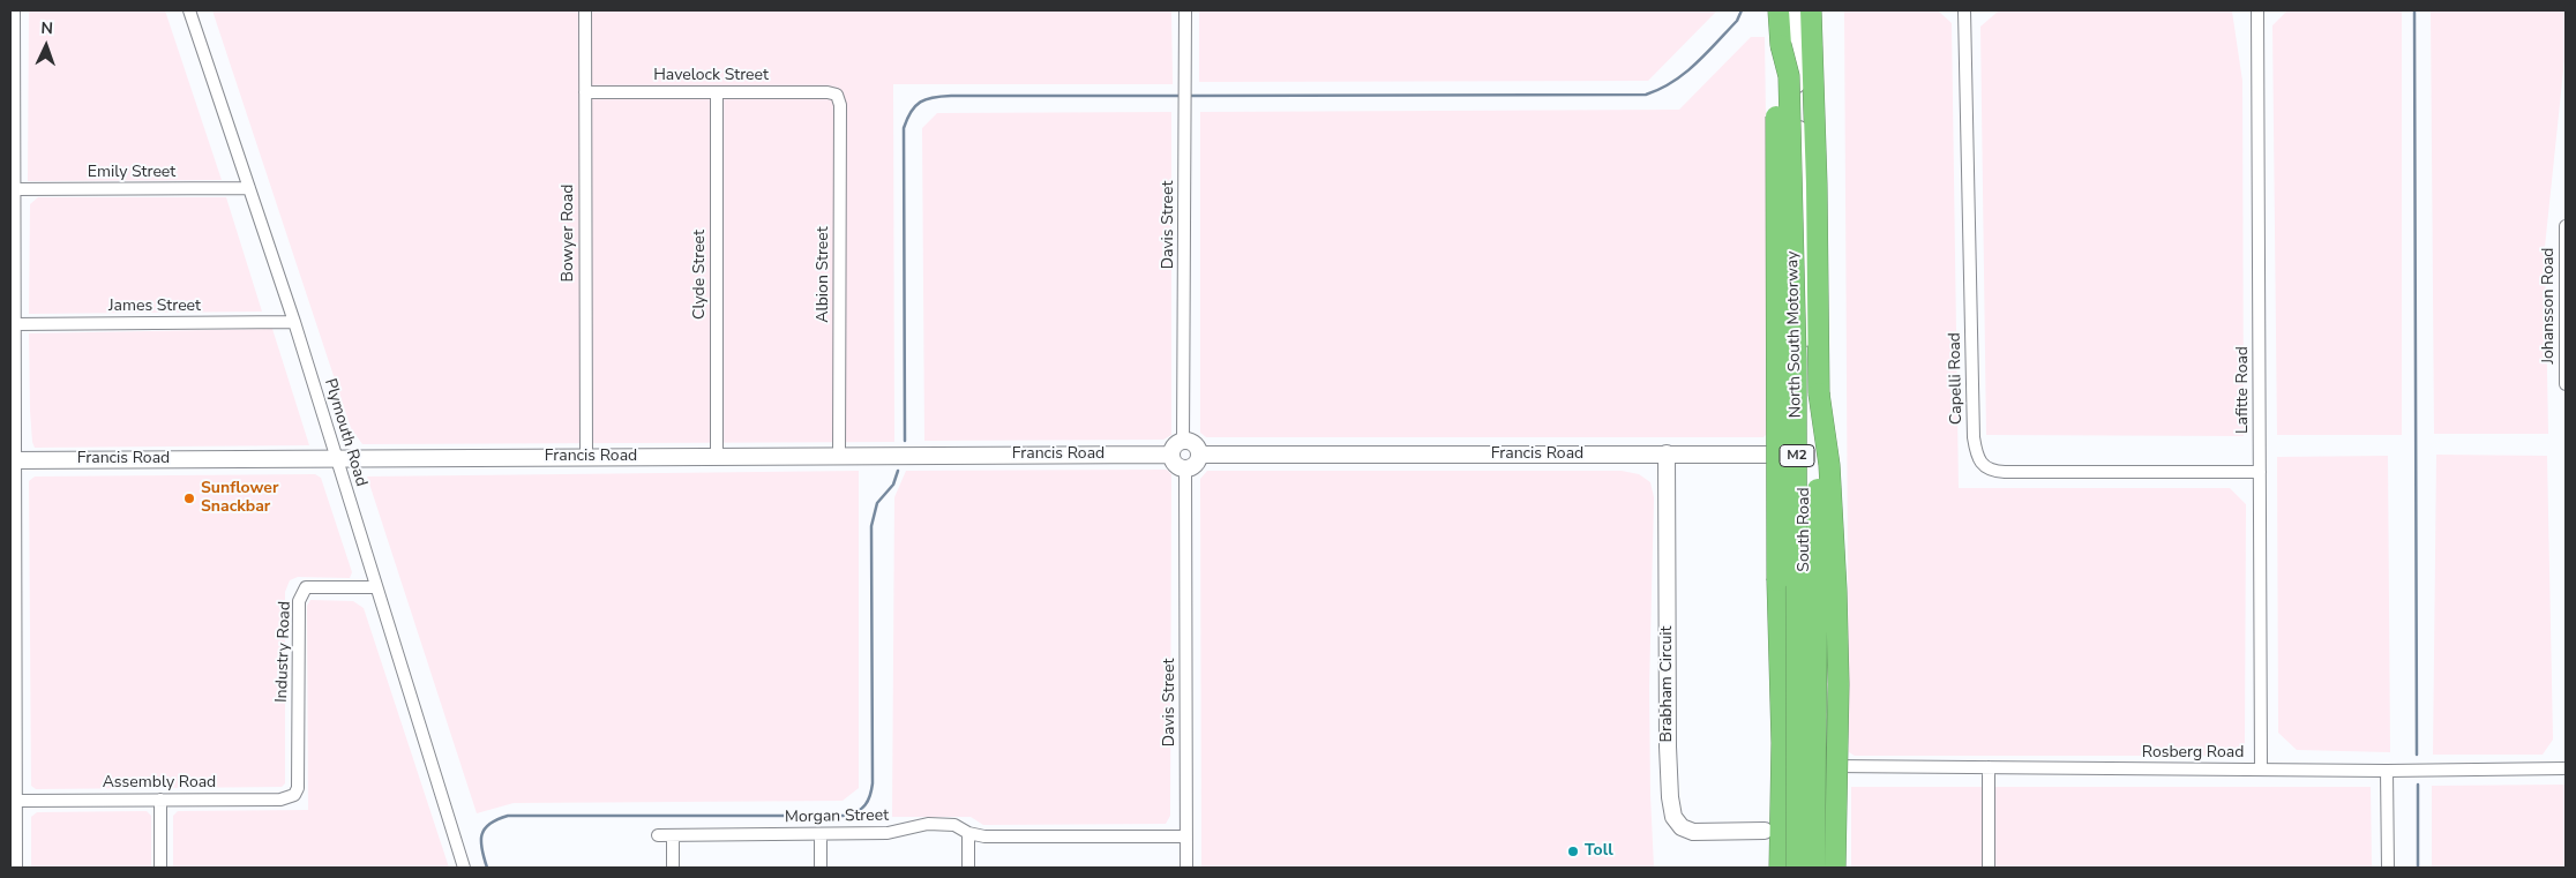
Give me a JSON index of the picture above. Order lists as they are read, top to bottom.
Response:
{
  "streets": {
    "highway": ["North South Motorway", "M2"],
    "street": [
      "Havelock Street",
      "Emily Street",
      "Davis Street",
      "Bowyer Road",
      "Clyde Street",
      "Albion Street",
      "Johansson Road",
      "James Street",
      "Capelli Road",
      "Lafitte Road",
      "Plymouth Road",
      "Francis Road",
      "South Road",
      "Industry Road",
      "Brabham Circuit",
      "Rosberg Road",
      "Assembly Road",
      "Morgan Street"
    ]
  },
  "crossings": [
    ["Havelock Street", "Bowyer Road"],
    ["Havelock Street", "Clyde Street"],
    ["Havelock Street", "Albion Street"],
    ["Emily Street", "Plymouth Road"],
    ["Davis Street", "Francis Road"],
    ["Davis Street", "Morgan Street"],
    ["Bowyer Road", "Francis Road"],
    ["Clyde Street", "Francis Road"],
    ["Albion Street", "Francis Road"],
    ["James Street", "Plymouth Road"],
    ["Capelli Road", "Lafitte Road"],
    ["Lafitte Road", "Rosberg Road"],
    ["Plymouth Road", "Francis Road"],
    ["Plymouth Road", "Industry Road"],
    ["Francis Road", "South Road"],
    ["Francis Road", "Brabham Circuit"],
    ["South Road", "Rosberg Road"],
    ["Industry Road", "Assembly Road"]
  ],
  "places": ["Sunflower Snackbar", "Toll"],
  "north": "top"
}
